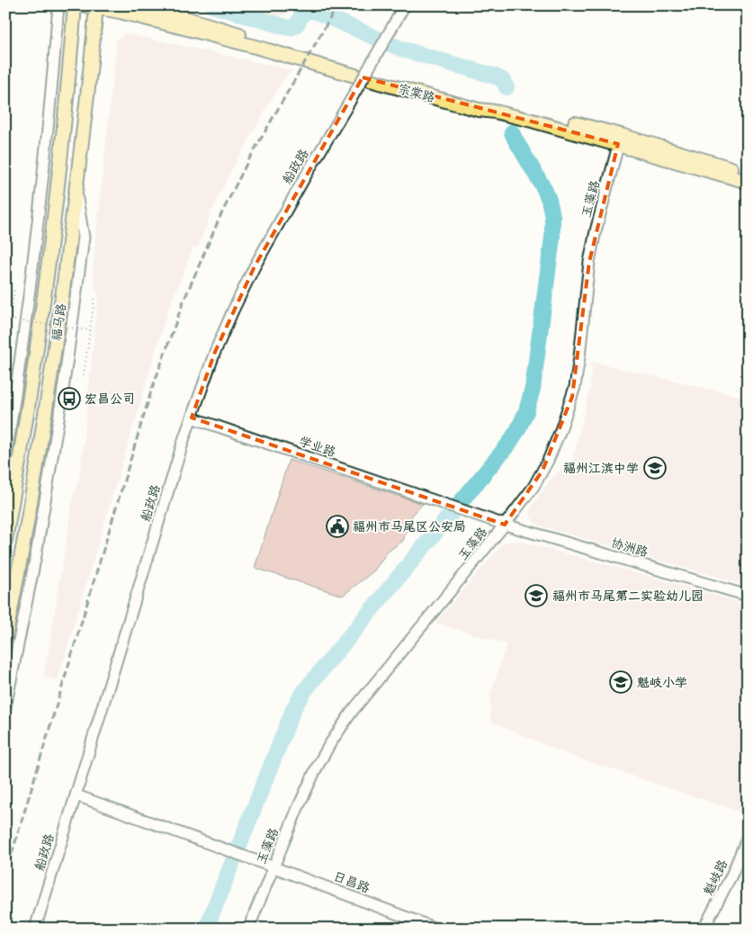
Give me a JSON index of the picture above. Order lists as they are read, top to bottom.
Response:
{
  "streets": {
    "main road": ["宗棠路", "福马路"],
    "street": [
      "船政路",
      "玉藻路",
      "学业路",
      "协洲路",
      "魁岐路",
      "日昌路"
    ]
  },
  "crossings": [
    ["宗棠路", "玉藻路"],
    ["宗棠路", "福马路"],
    ["船政路", "学业路"],
    ["船政路", "日昌路"],
    ["玉藻路", "协洲路"],
    ["玉藻路", "日昌路"],
    ["学业路", "协洲路"]
  ],
  "places": {
    "bus stop": ["宏昌公司"],
    "school or university": ["福州江滨中学", "福州市马尾第二实验幼儿园", "魁岐小学"],
    "public building": ["福州市马尾区公安局"]
  }
}
